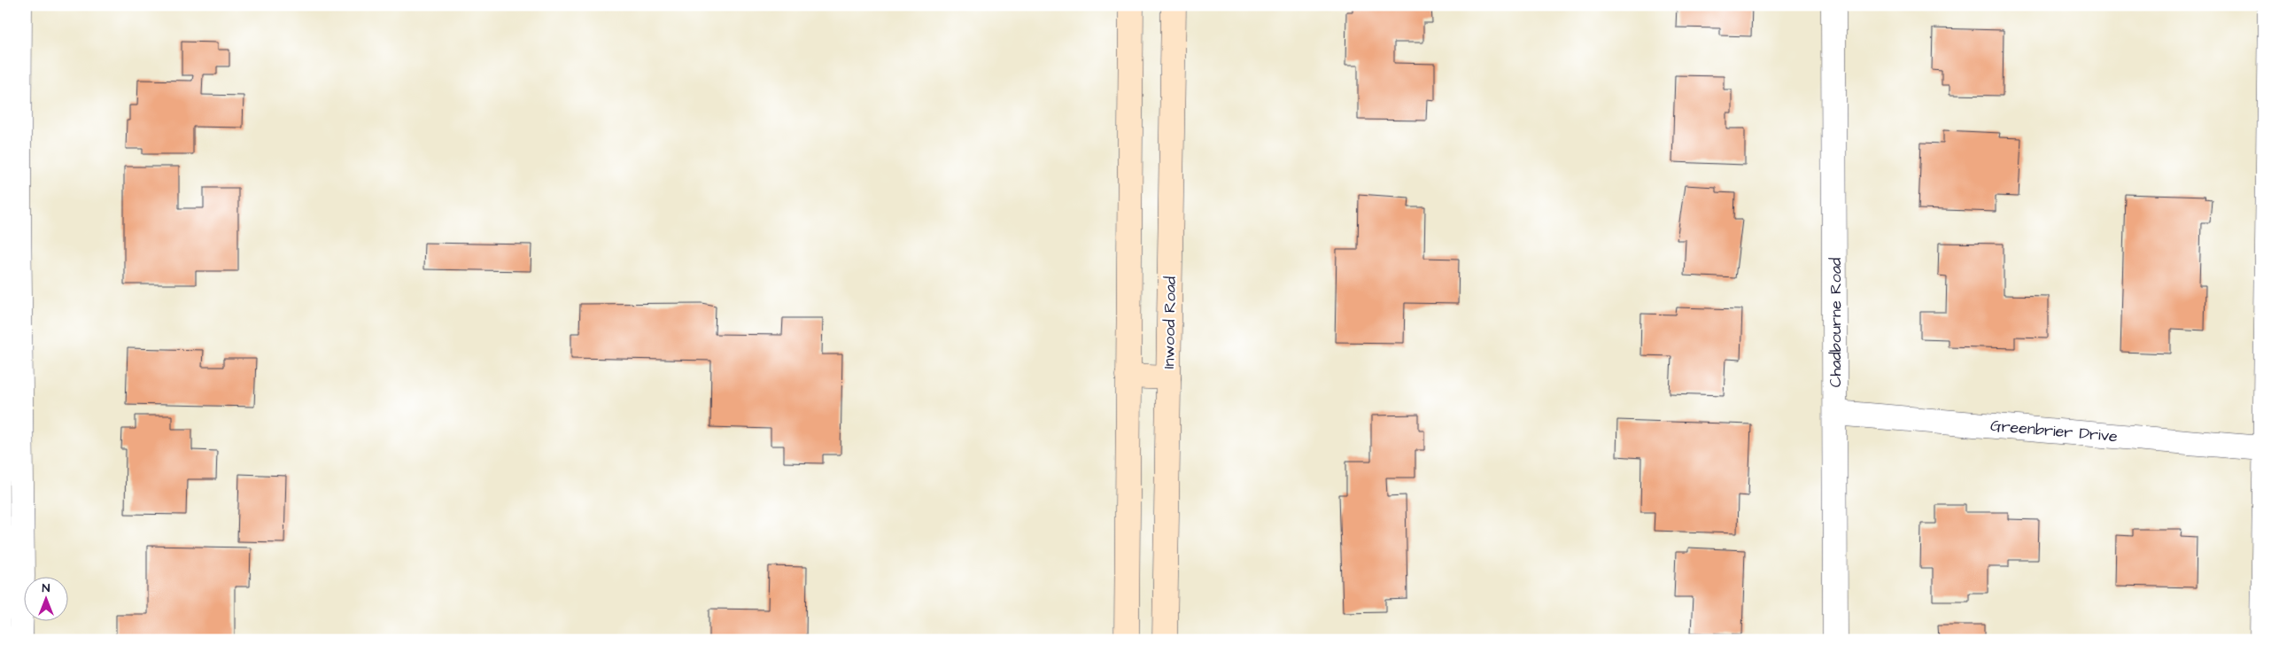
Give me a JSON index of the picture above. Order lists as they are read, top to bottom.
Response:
{
  "streets": {
    "main road": ["Inwood Road"],
    "street": ["Chadbourne Road", "Greenbrier Drive"]
  },
  "crossings": [
    ["Chadbourne Road", "Greenbrier Drive"]
  ],
  "north": "top"
}
